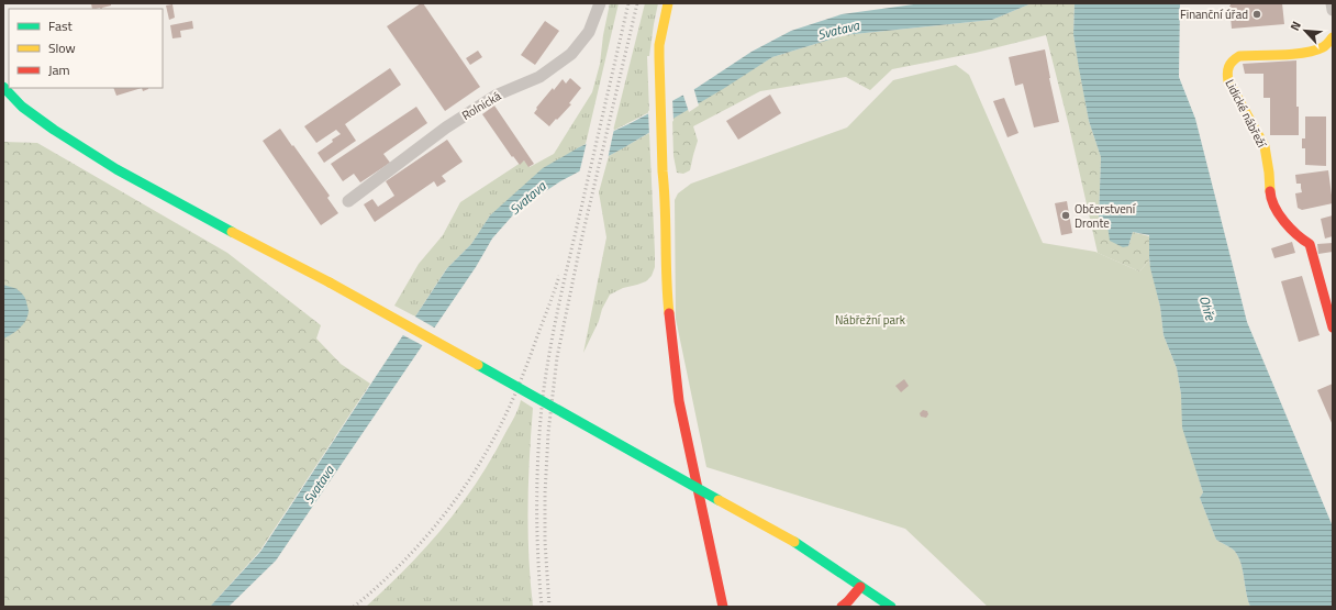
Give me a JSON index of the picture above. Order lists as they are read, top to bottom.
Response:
{
  "streets": {
    "main road": ["Lidické nábřeží"],
    "street": ["Rolnická"]
  },
  "water": ["Svatava", "Ohře"],
  "parks": ["Nábřežní park"],
  "places": ["Finanční úřad", "Občerstvení Dronte"],
  "legend": ["Fast", "Slow", "Jam"],
  "north": "top left"
}
